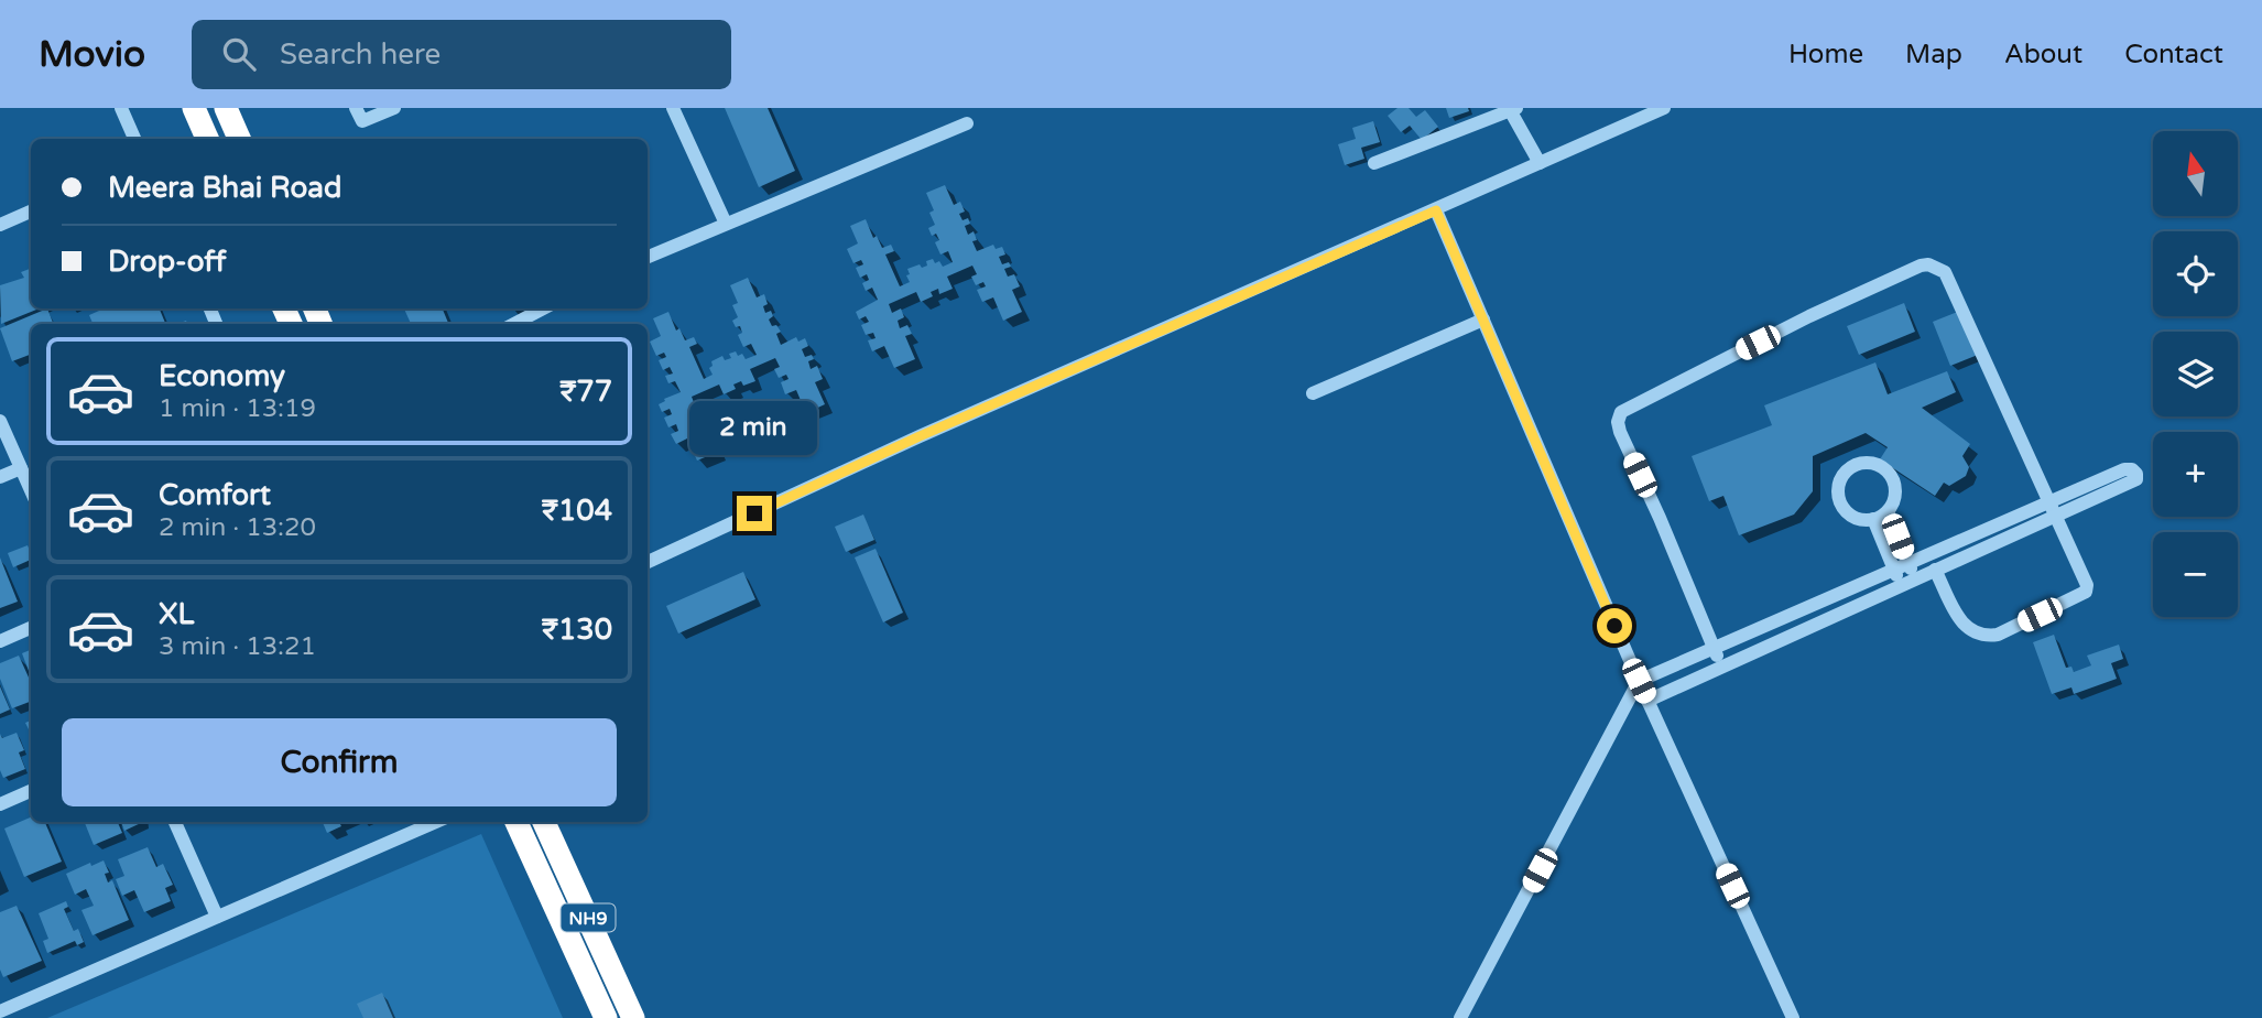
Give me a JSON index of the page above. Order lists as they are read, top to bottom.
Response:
{
  "streets": {
    "highway": ["NH9"]
  },
  "north": "top",
  "page": {
    "header": "Movio",
    "search": "Search here",
    "nav": [
      "Home",
      "Map",
      "About",
      "Contact"
    ],
    "map_buttons": ["+", "−"],
    "banner": ["Meera Bhai Road", "Drop-off"],
    "list": [
      {
        "name": "Economy",
        "note": "1 min · 13:19",
        "value": "₹77"
      },
      {
        "name": "Comfort",
        "note": "2 min · 13:20",
        "value": "₹104"
      },
      {
        "name": "XL",
        "note": "3 min · 13:21",
        "value": "₹130"
      }
    ],
    "bubble": "2 min",
    "buttons": "Confirm"
  }
}
